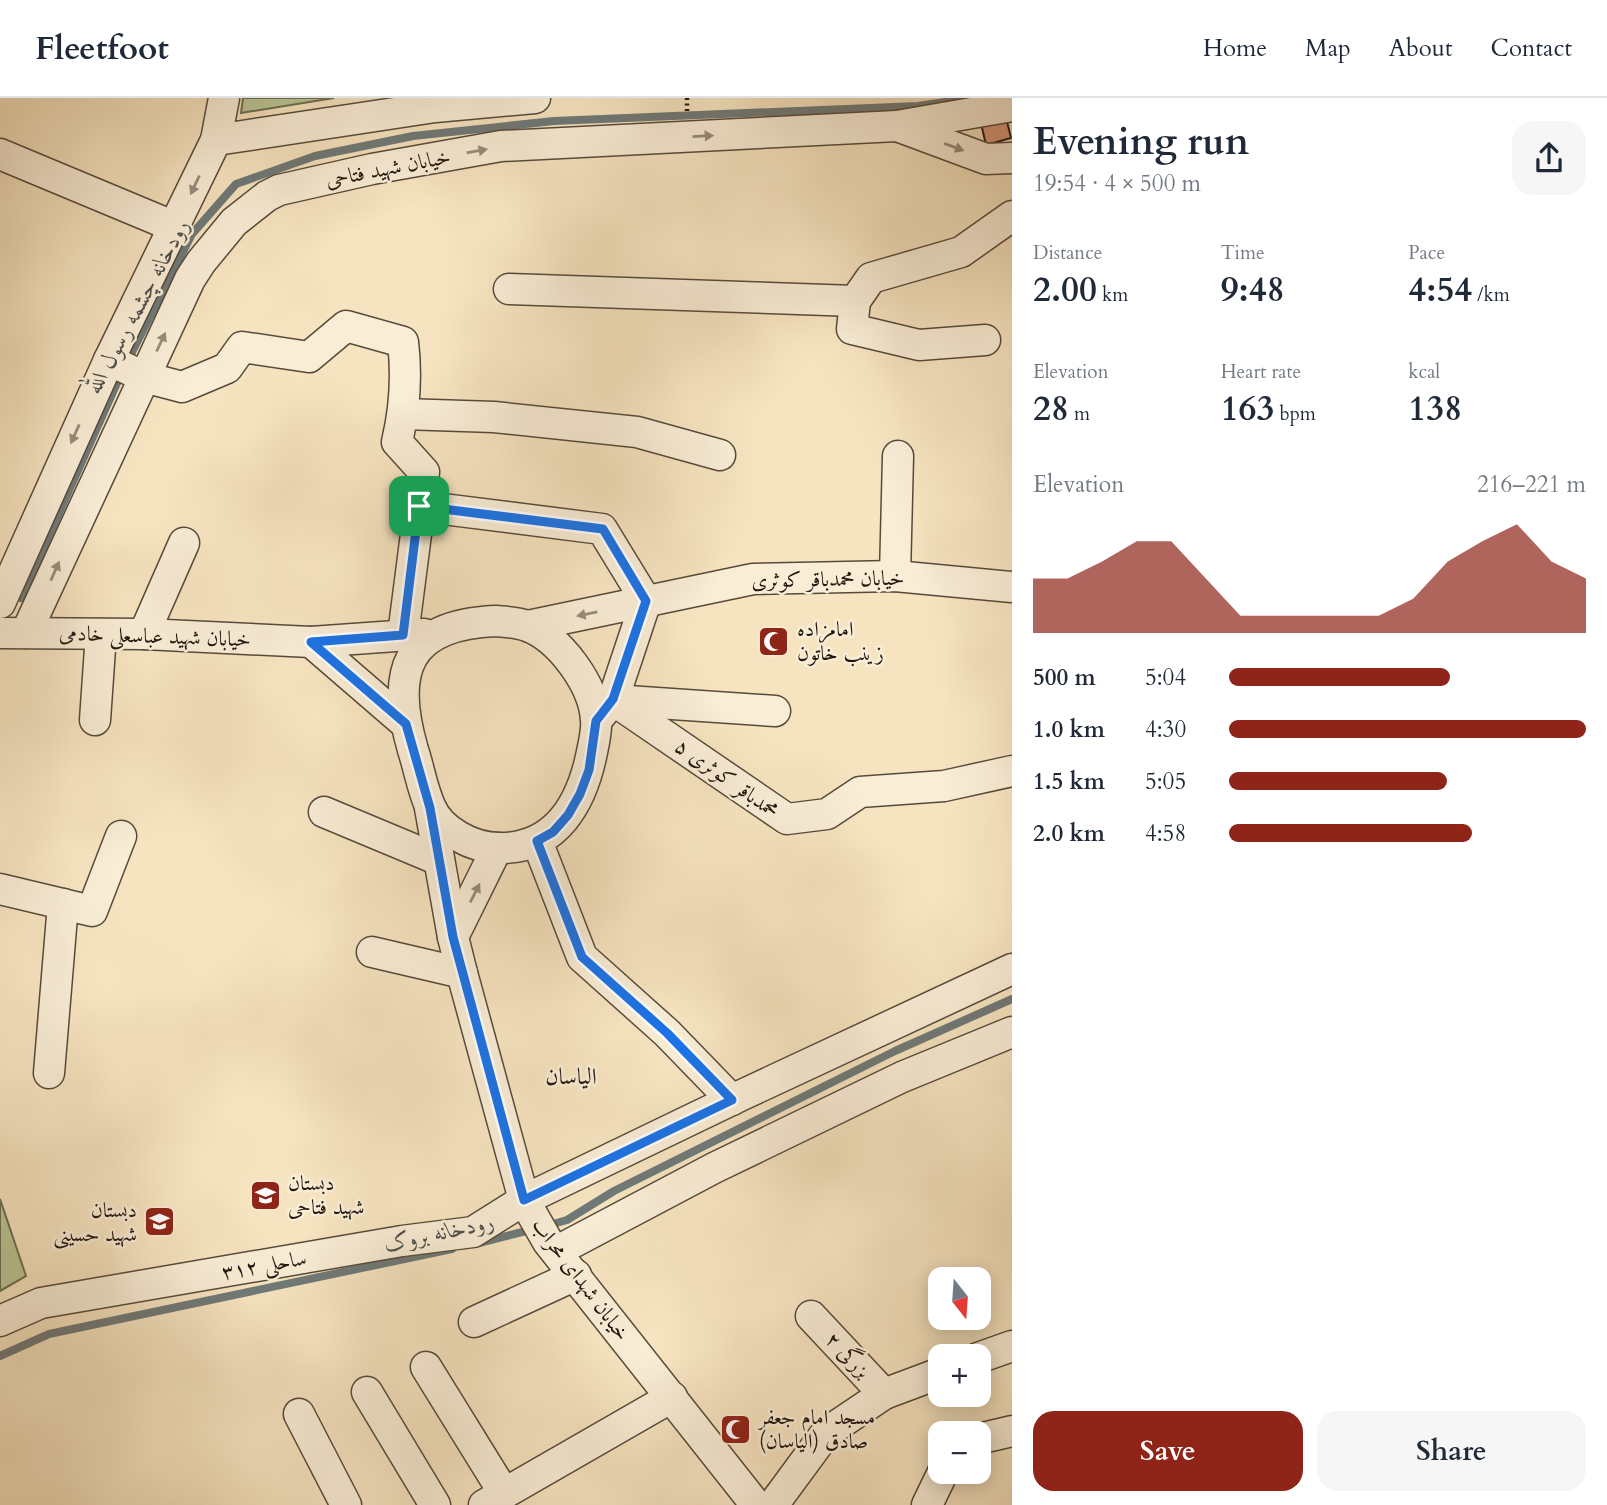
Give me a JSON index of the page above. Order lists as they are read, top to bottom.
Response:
{
  "streets": {
    "street": [
      "خیابان شهید فتاحی",
      "خیابان محمدباقر کوثری",
      "خیابان شهید عباسعلی خادمی",
      "محمدباقر کوثری ۵",
      "ساحلی ۳۱۲",
      "خیابان شهدای محراب",
      "بزرگی ۲"
    ]
  },
  "crossings": [
    ["خیابان شهید فتاحی", "خیابان شهید عباسعلی خادمی"],
    ["خیابان محمدباقر کوثری", "خیابان شهید عباسعلی خادمی"],
    ["خیابان محمدباقر کوثری", "محمدباقر کوثری ۵"],
    ["خیابان محمدباقر کوثری", "خیابان شهدای محراب"],
    ["خیابان شهید عباسعلی خادمی", "محمدباقر کوثری ۵"],
    ["خیابان شهید عباسعلی خادمی", "خیابان شهدای محراب"],
    ["محمدباقر کوثری ۵", "خیابان شهدای محراب"],
    ["ساحلی ۳۱۲", "خیابان شهدای محراب"]
  ],
  "districts": ["الیاسان"],
  "water": ["رودخانه چشمه رسول الله", "رودخانه بروک"],
  "places": {
    "mosque": ["امامزاده زینب خاتون", "مسجد امام جعفر صادق (الیاسان)"],
    "school or university": ["دبستان شهید فتاحی", "دبستان شهید حسینی"]
  },
  "north": "bottom",
  "page": {
    "header": "Fleetfoot",
    "nav": [
      "Home",
      "Map",
      "About",
      "Contact"
    ],
    "heading": ["Evening run", "19:54 · 4 × 500 m"],
    "stats": [
      ["Distance", "2.00 km"],
      ["Time", "9:48"],
      ["Pace", "4:54 /km"],
      ["Elevation", "28 m"],
      ["Heart rate", "163 bpm"],
      ["kcal", "138"]
    ],
    "chart": ["Elevation", "216–221 m"],
    "list": [
      {
        "name": "500 m",
        "note": "5:04"
      },
      {
        "name": "1.0 km",
        "note": "4:30"
      },
      {
        "name": "1.5 km",
        "note": "5:05"
      },
      {
        "name": "2.0 km",
        "note": "4:58"
      }
    ],
    "map_buttons": ["+", "−"],
    "buttons": ["Save", "Share"]
  }
}
